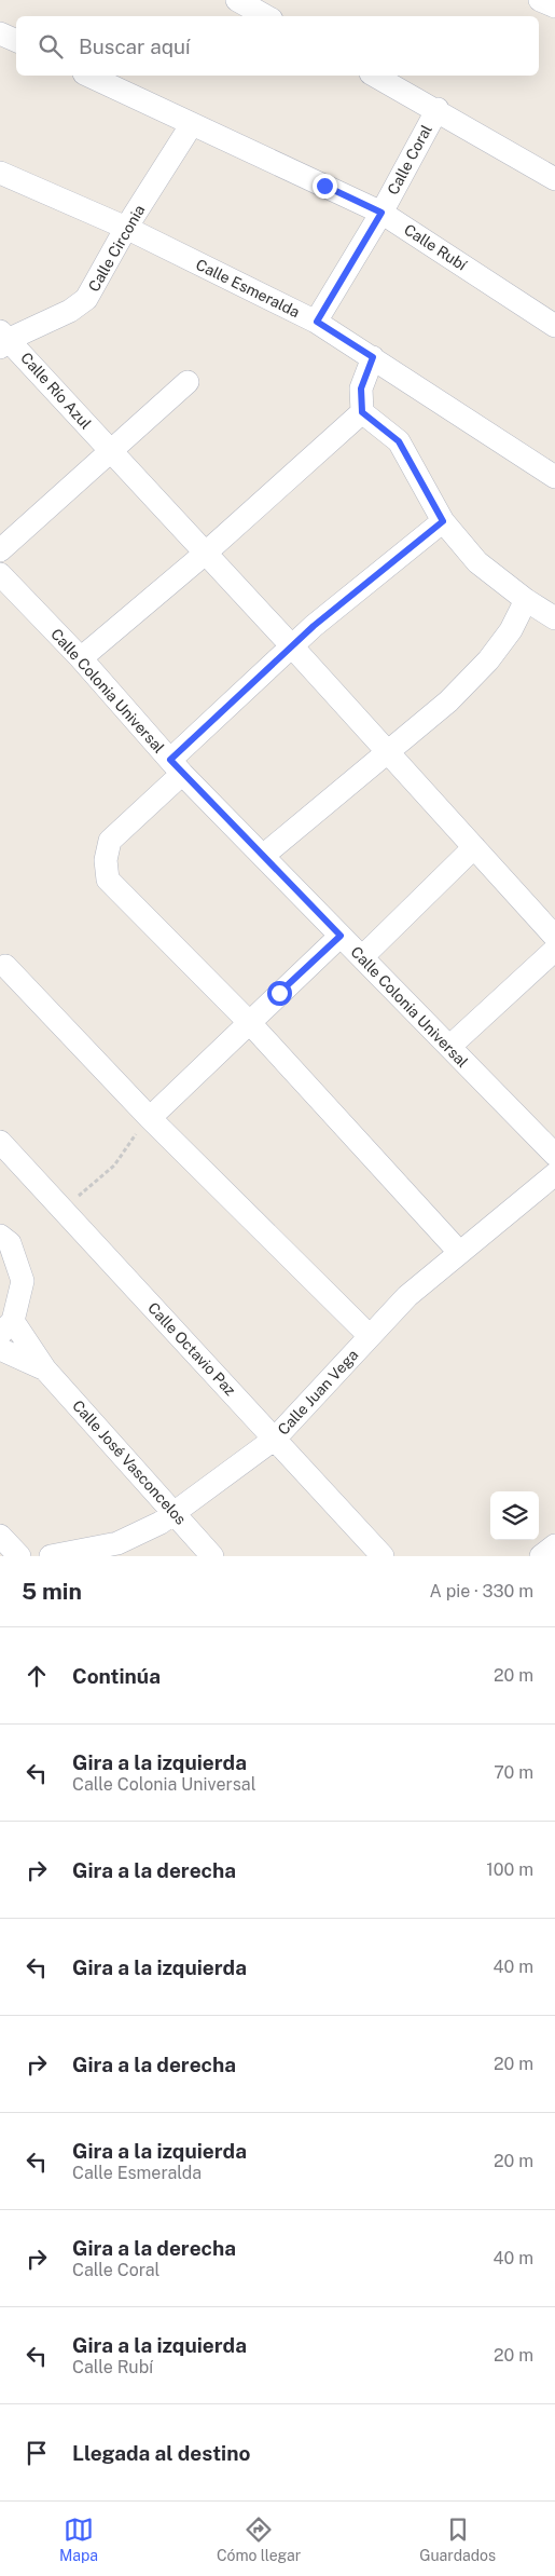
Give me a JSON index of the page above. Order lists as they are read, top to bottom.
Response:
{
  "streets": {
    "street": [
      "Calle Coral",
      "Calle Rubí",
      "Calle Circonia",
      "Calle Esmeralda",
      "Calle Río Azul",
      "Calle Colonia Universal",
      "Calle Octavio Paz",
      "Calle Juan Vega",
      "Calle José Vasconcelos"
    ]
  },
  "crossings": [
    ["Calle Coral", "Calle Rubí"],
    ["Calle Coral", "Calle Esmeralda"],
    ["Calle Rubí", "Calle Circonia"],
    ["Calle Circonia", "Calle Esmeralda"],
    ["Calle Circonia", "Calle Río Azul"],
    ["Calle Octavio Paz", "Calle Juan Vega"],
    ["Calle Juan Vega", "Calle José Vasconcelos"]
  ],
  "page": {
    "search": "Buscar aquí",
    "heading": ["5 min", "A pie · 330 m"],
    "list": [
      ["Continúa", "20 m"],
      ["Gira a la izquierda", "Calle Colonia Universal", "70 m"],
      ["Gira a la derecha", "100 m"],
      ["Gira a la izquierda", "40 m"],
      ["Gira a la derecha", "20 m"],
      ["Gira a la izquierda", "Calle Esmeralda", "20 m"],
      ["Gira a la derecha", "Calle Coral", "40 m"],
      ["Gira a la izquierda", "Calle Rubí", "20 m"],
      "Llegada al destino"
    ],
    "nav": ["Mapa", "Cómo llegar", "Guardados"]
  }
}
